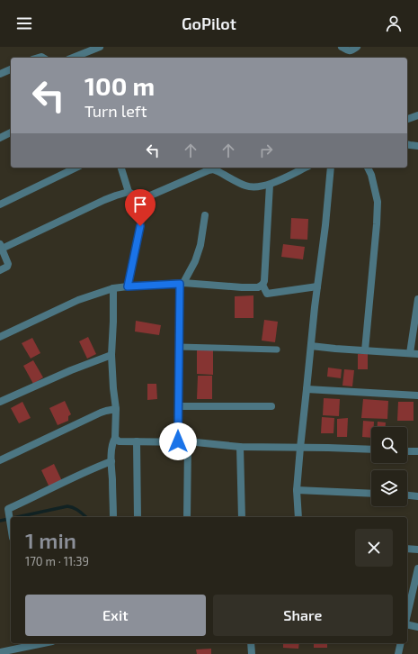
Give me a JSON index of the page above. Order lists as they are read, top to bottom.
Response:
{
  "page": {
    "header": "GoPilot",
    "turn": ["100 m", "Turn left"],
    "heading": ["1 min", "170 m · 11:39"],
    "buttons": ["Exit", "Share"]
  }
}
